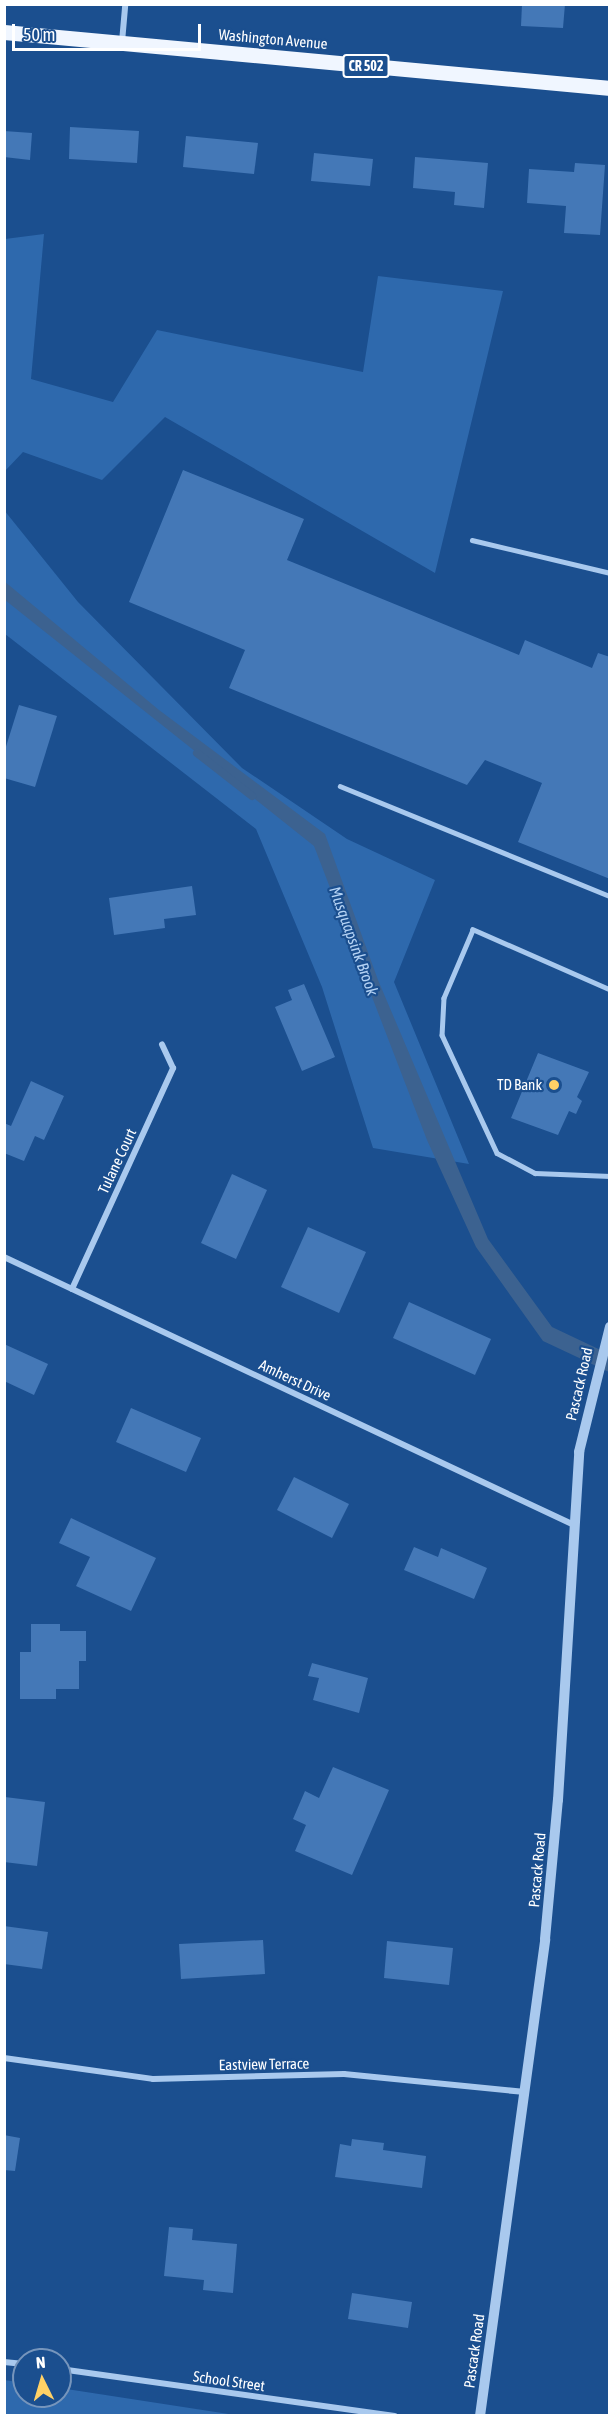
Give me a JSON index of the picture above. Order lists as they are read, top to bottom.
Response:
{
  "streets": {
    "main road": ["Washington Avenue", "CR 502"],
    "street": [
      "Tulane Court",
      "Amherst Drive",
      "Pascack Road",
      "Eastview Terrace",
      "School Street"
    ]
  },
  "crossings": [
    ["Tulane Court", "Amherst Drive"],
    ["Amherst Drive", "Pascack Road"],
    ["Pascack Road", "Eastview Terrace"]
  ],
  "water": ["Musquapsink Brook"],
  "places": ["TD Bank"],
  "scale_bar": "50 m",
  "north": "top"
}
